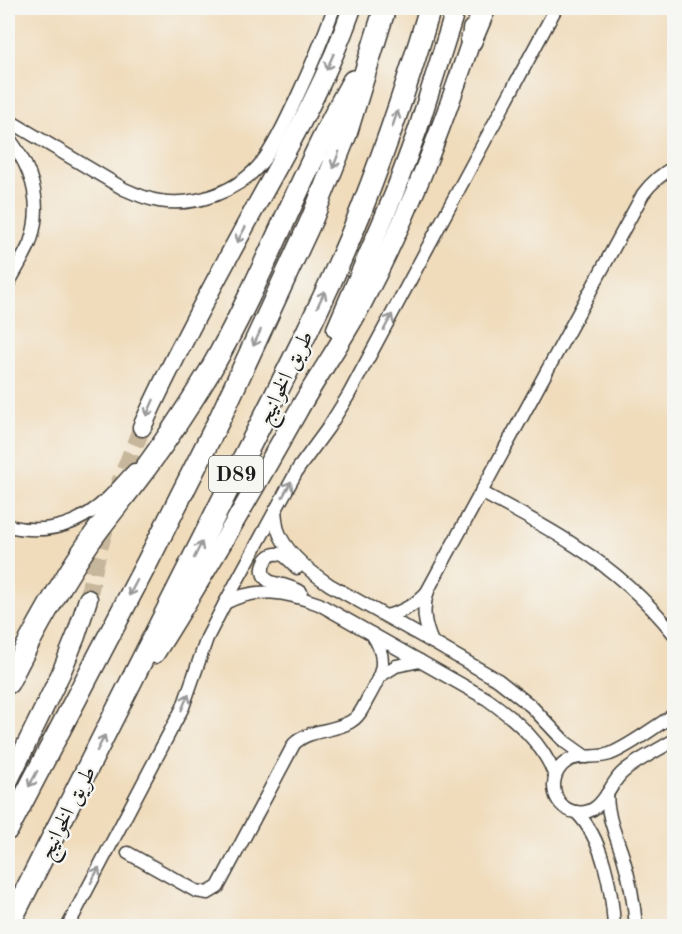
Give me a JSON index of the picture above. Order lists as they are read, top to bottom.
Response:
{
  "streets": {
    "highway": ["طريق الخوانيج", "D89"]
  }
}
